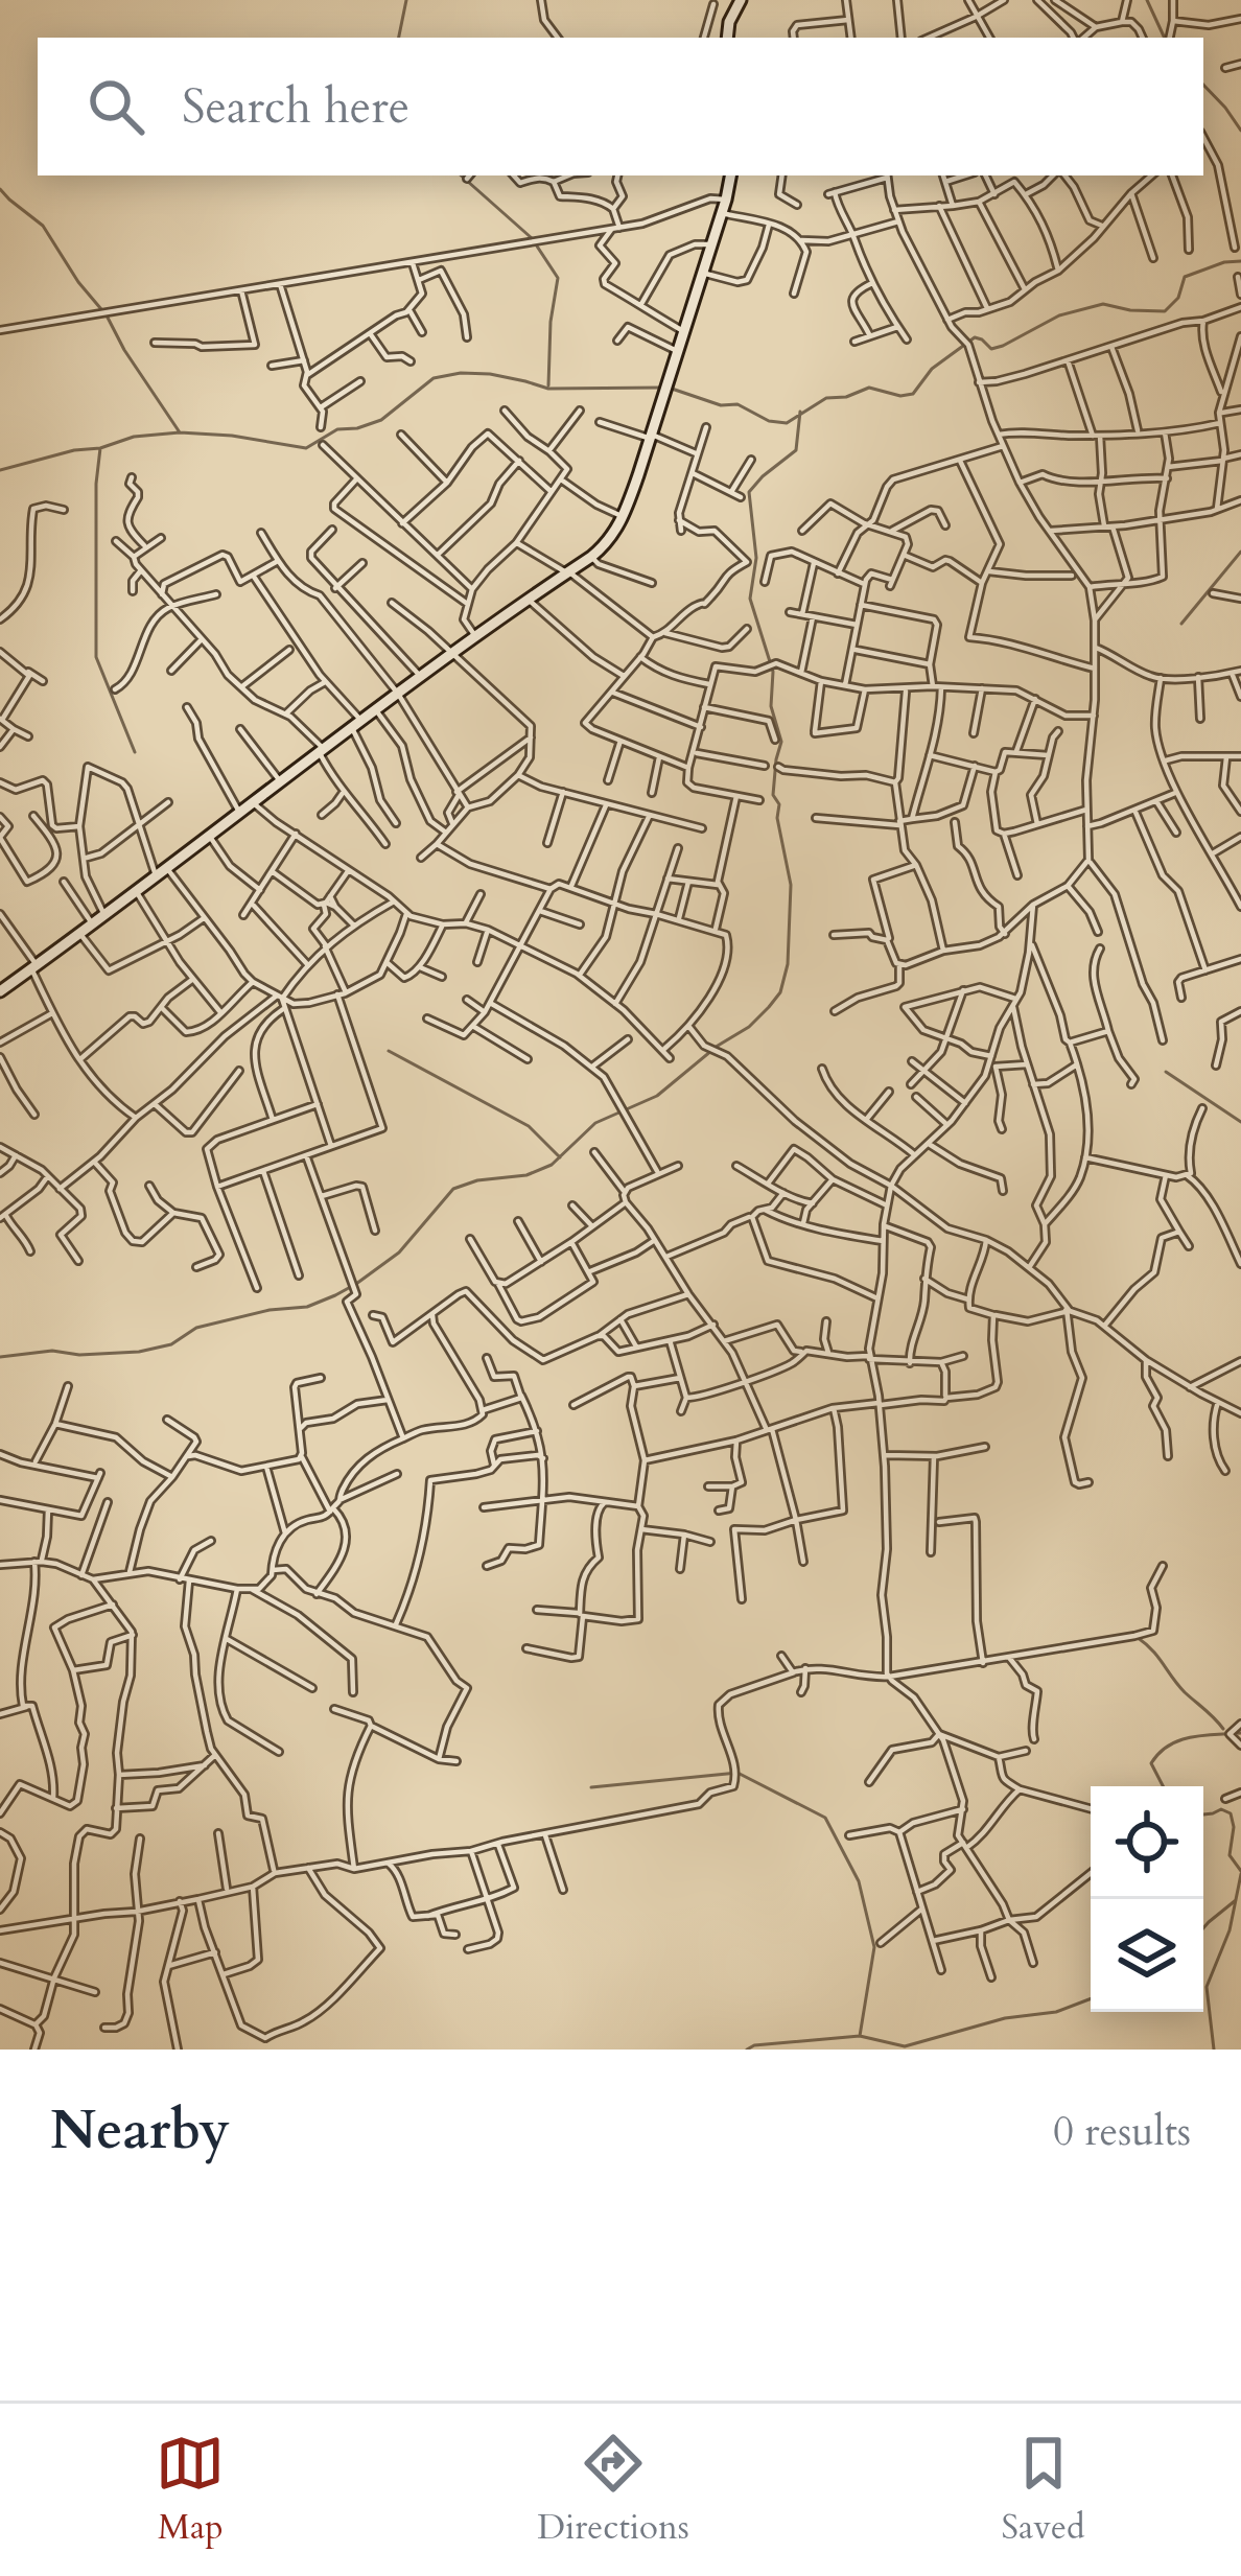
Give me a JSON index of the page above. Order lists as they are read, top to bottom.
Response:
{
  "page": {
    "search": "Search here",
    "heading": ["Nearby", "0 results"],
    "nav": ["Map", "Directions", "Saved"]
  }
}
